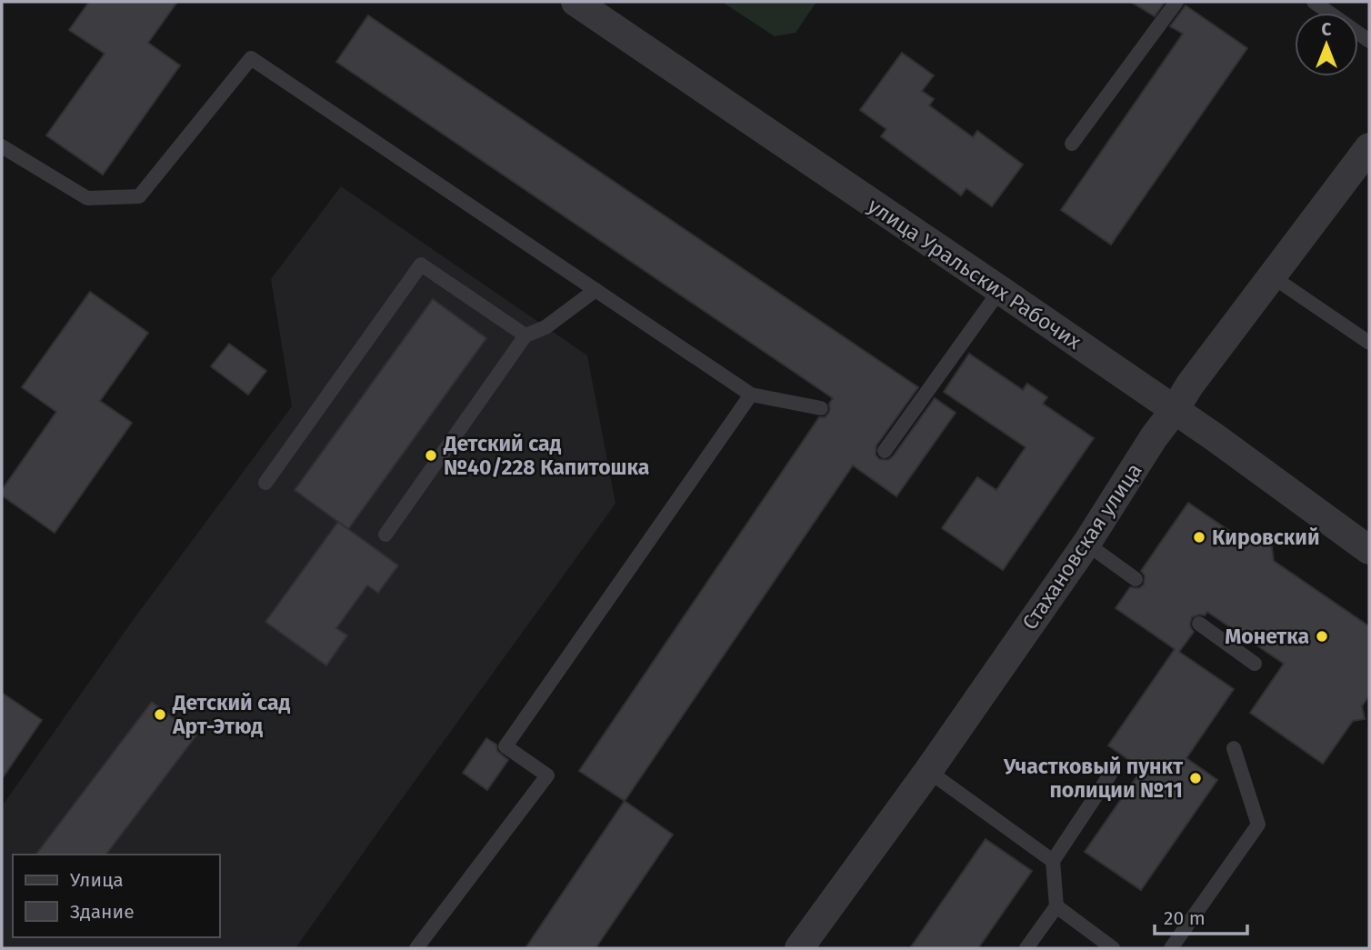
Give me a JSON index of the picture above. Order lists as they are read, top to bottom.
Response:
{
  "streets": {
    "street": ["улица Уральских Рабочих", "Стахановская улица"]
  },
  "crossings": [
    ["улица Уральских Рабочих", "Стахановская улица"]
  ],
  "places": [
    "Детский сад №40/228 Капитошка",
    "Кировский",
    "Монетка",
    "Детский сад Арт-Этюд",
    "Участковый пункт полиции №11"
  ],
  "legend": ["Улица", "Здание"],
  "scale_bar": "20 m",
  "north": "top"
}
